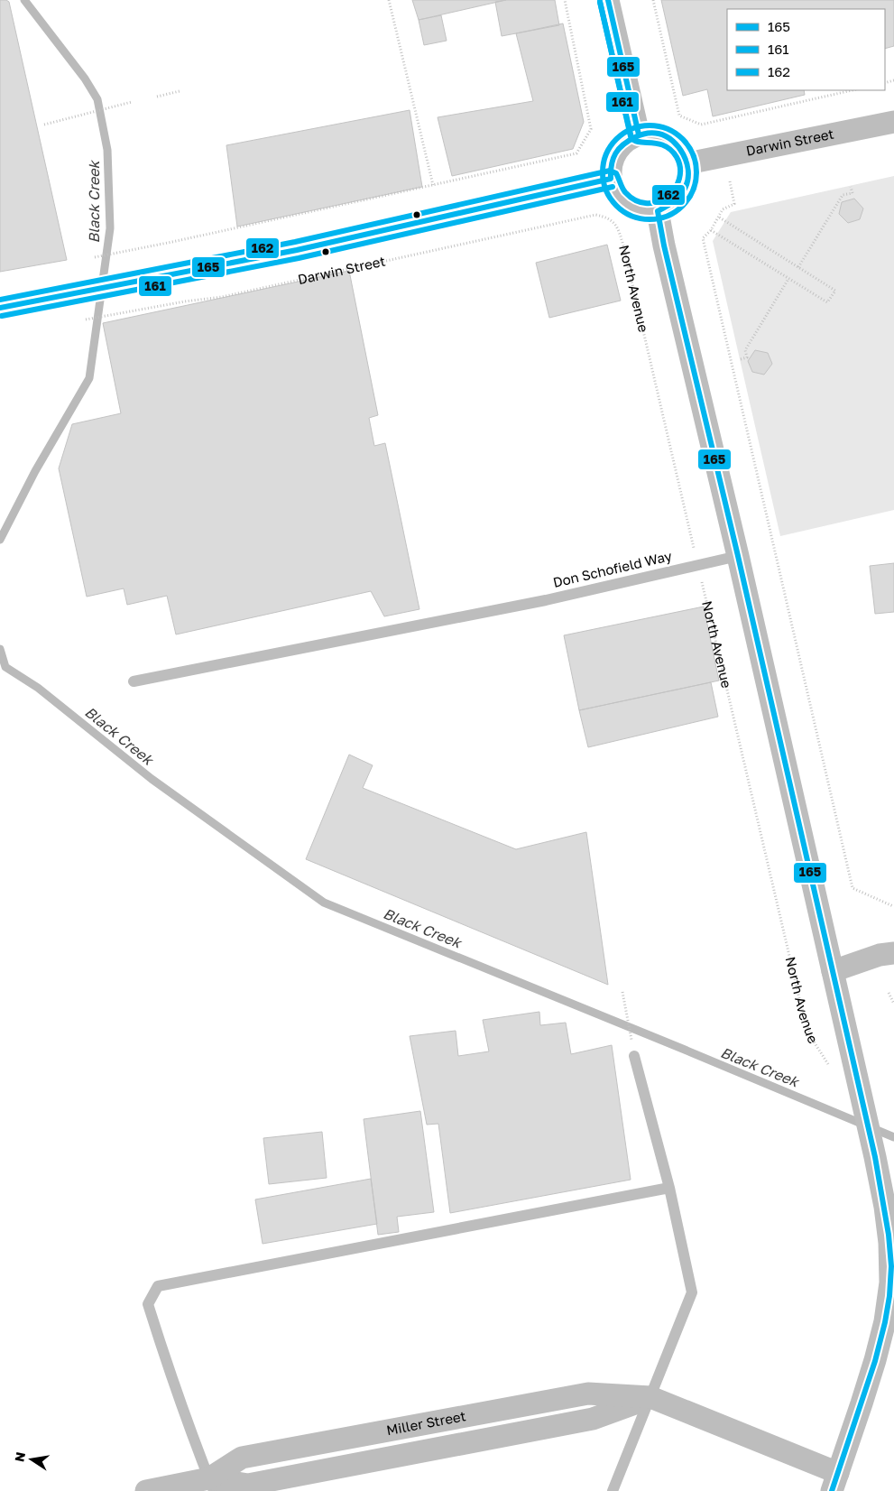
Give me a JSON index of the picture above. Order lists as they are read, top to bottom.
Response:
{
  "streets": {
    "street": ["Darwin Street", "Miller Street"],
    "lane": ["Don Schofield Way"],
    "path": ["North Avenue"]
  },
  "crossings": [
    ["Darwin Street", "North Avenue"],
    ["North Avenue", "Don Schofield Way"]
  ],
  "water": ["Black Creek"],
  "lines": ["transit line 165", "transit line 161", "transit line 162"],
  "legend": ["165", "161", "162"],
  "north": "left"
}
